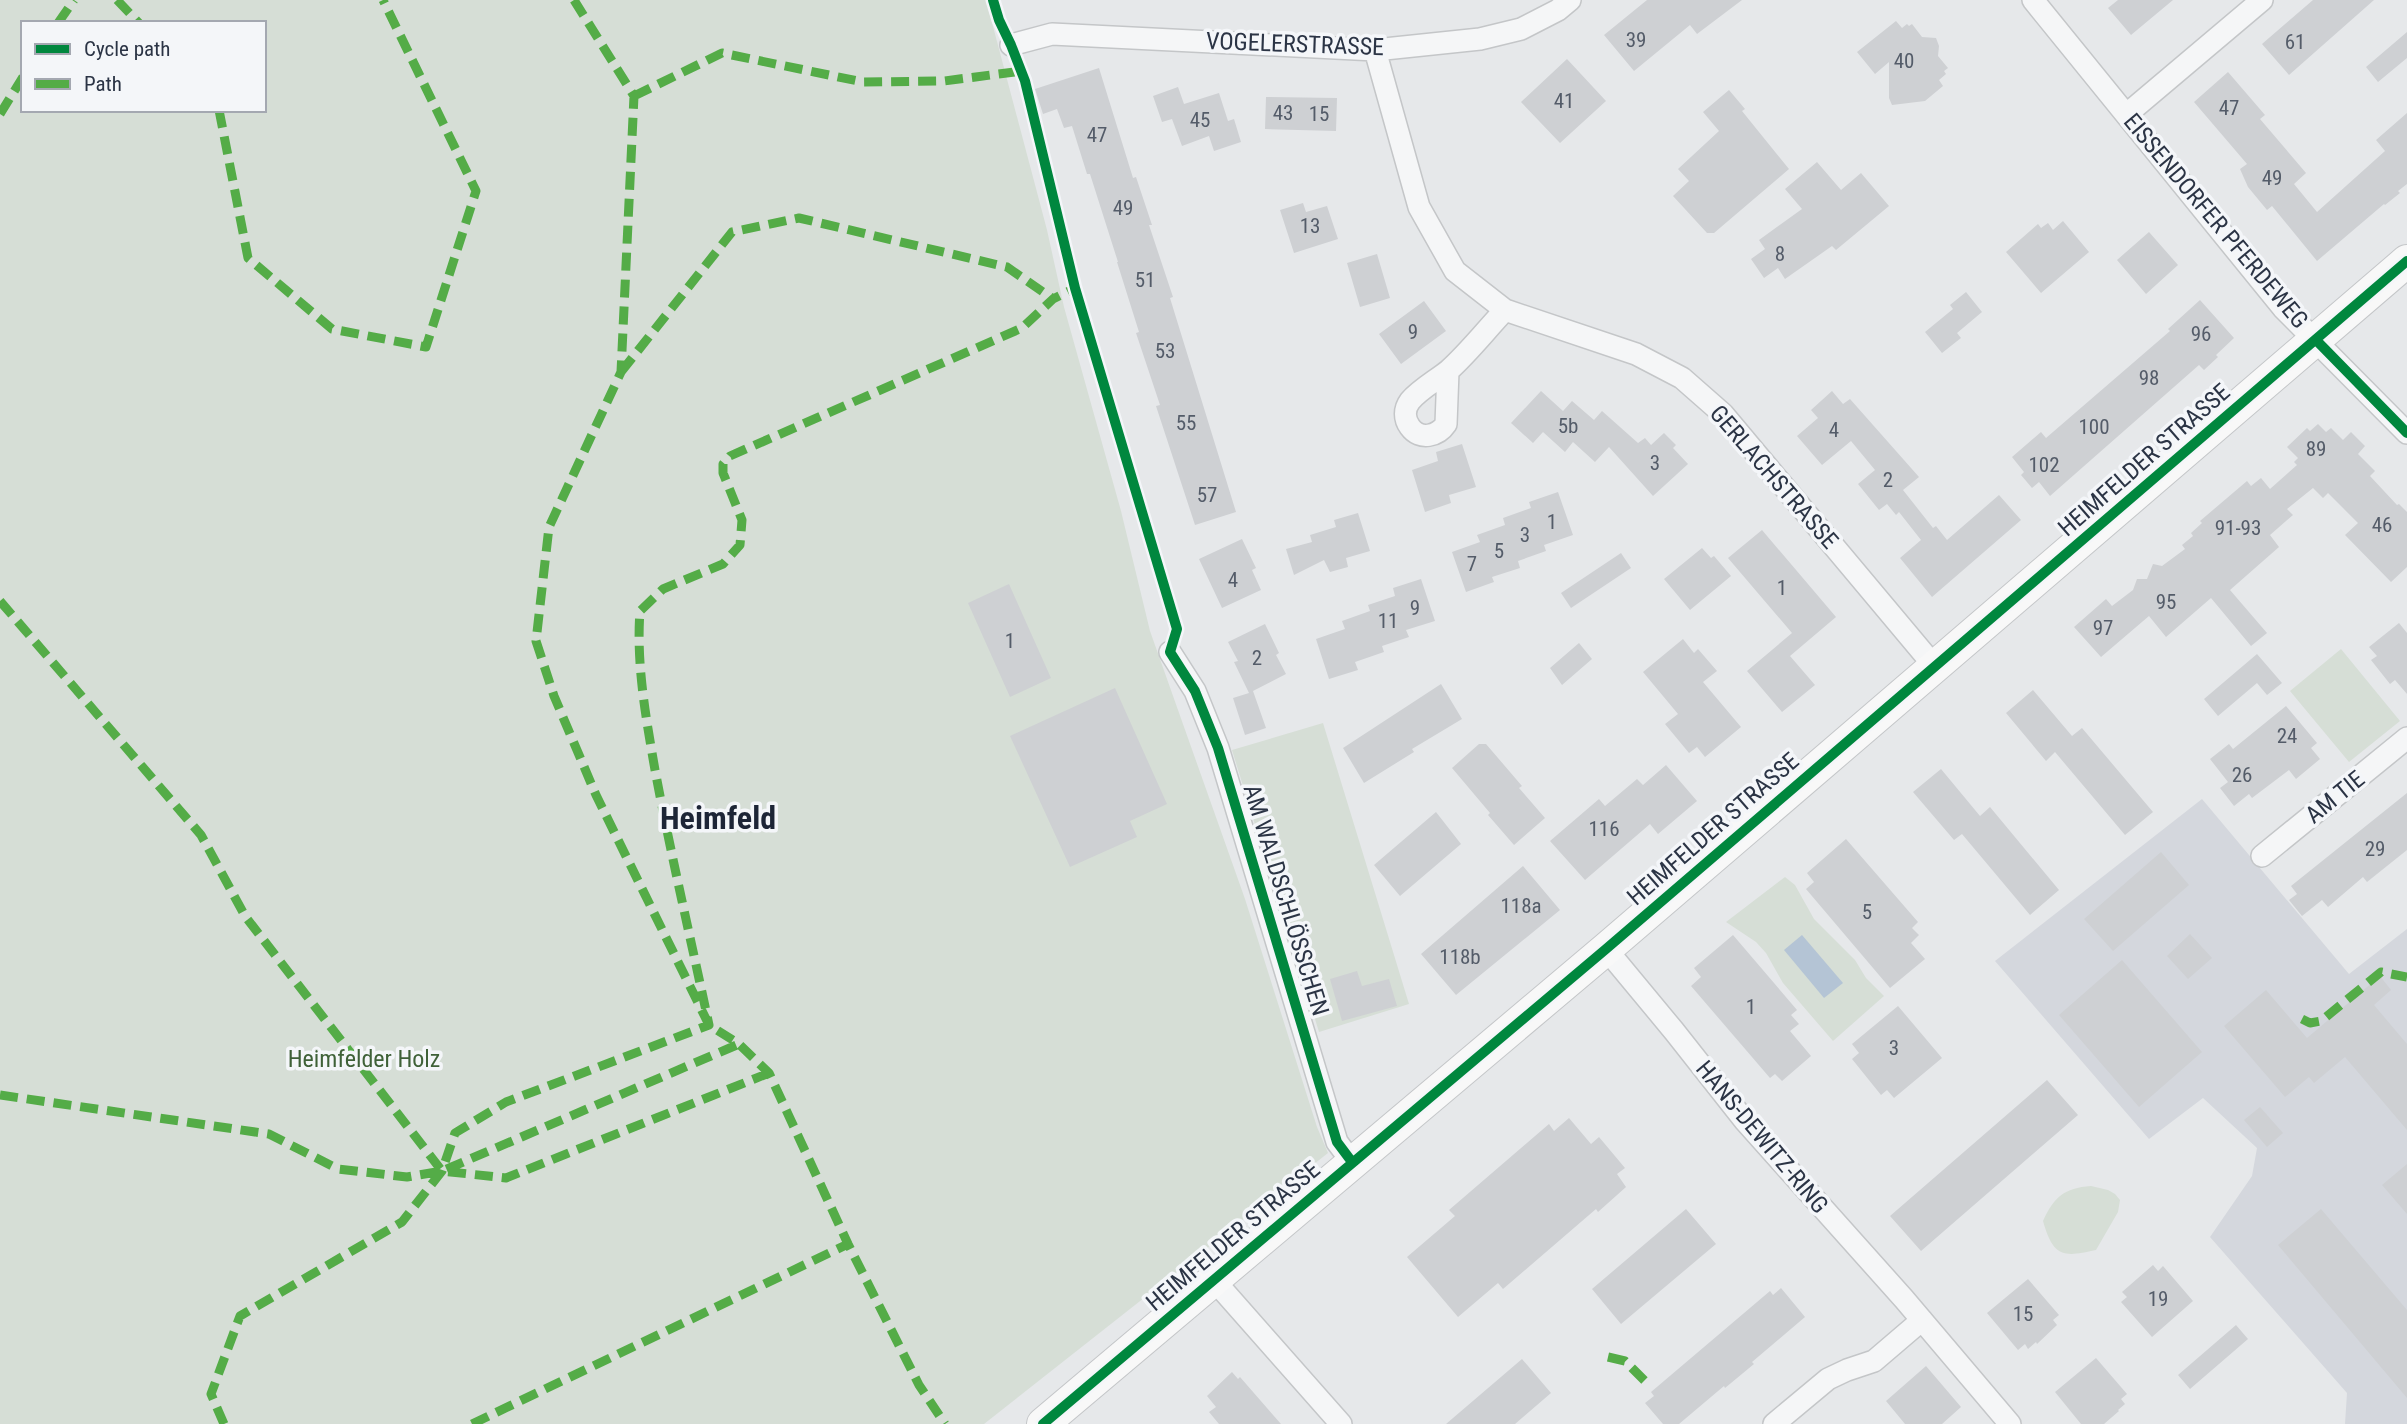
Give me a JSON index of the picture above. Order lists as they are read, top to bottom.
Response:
{
  "streets": {
    "street": [
      "VOGELERSTRASSE",
      "EISSENDORFER PFERDEWEG",
      "HEIMFELDER STRASSE",
      "GERLACHSTRASSE",
      "AM TIE",
      "AM WALDSCHLÖSSCHEN",
      "HANS-DEWITZ-RING"
    ]
  },
  "crossings": [
    ["VOGELERSTRASSE", "GERLACHSTRASSE"],
    ["EISSENDORFER PFERDEWEG", "HEIMFELDER STRASSE"],
    ["HEIMFELDER STRASSE", "GERLACHSTRASSE"],
    ["HEIMFELDER STRASSE", "AM WALDSCHLÖSSCHEN"],
    ["HEIMFELDER STRASSE", "HANS-DEWITZ-RING"]
  ],
  "districts": ["Heimfeld"],
  "parks": ["Heimfelder Holz"],
  "house_numbers": [
    "39",
    "61",
    "40",
    "41",
    "47",
    "43",
    "15",
    "45",
    "47",
    "49",
    "49",
    "13",
    "8",
    "51",
    "9",
    "96",
    "53",
    "98",
    "55",
    "5b",
    "100",
    "4",
    "89",
    "3",
    "102",
    "2",
    "57",
    "1",
    "46",
    "91-93",
    "3",
    "5",
    "7",
    "4",
    "1",
    "95",
    "9",
    "11",
    "97",
    "1",
    "2",
    "24",
    "26",
    "116",
    "29",
    "118a",
    "5",
    "118b",
    "1",
    "3",
    "19",
    "15"
  ],
  "legend": ["Cycle path", "Path"]
}
